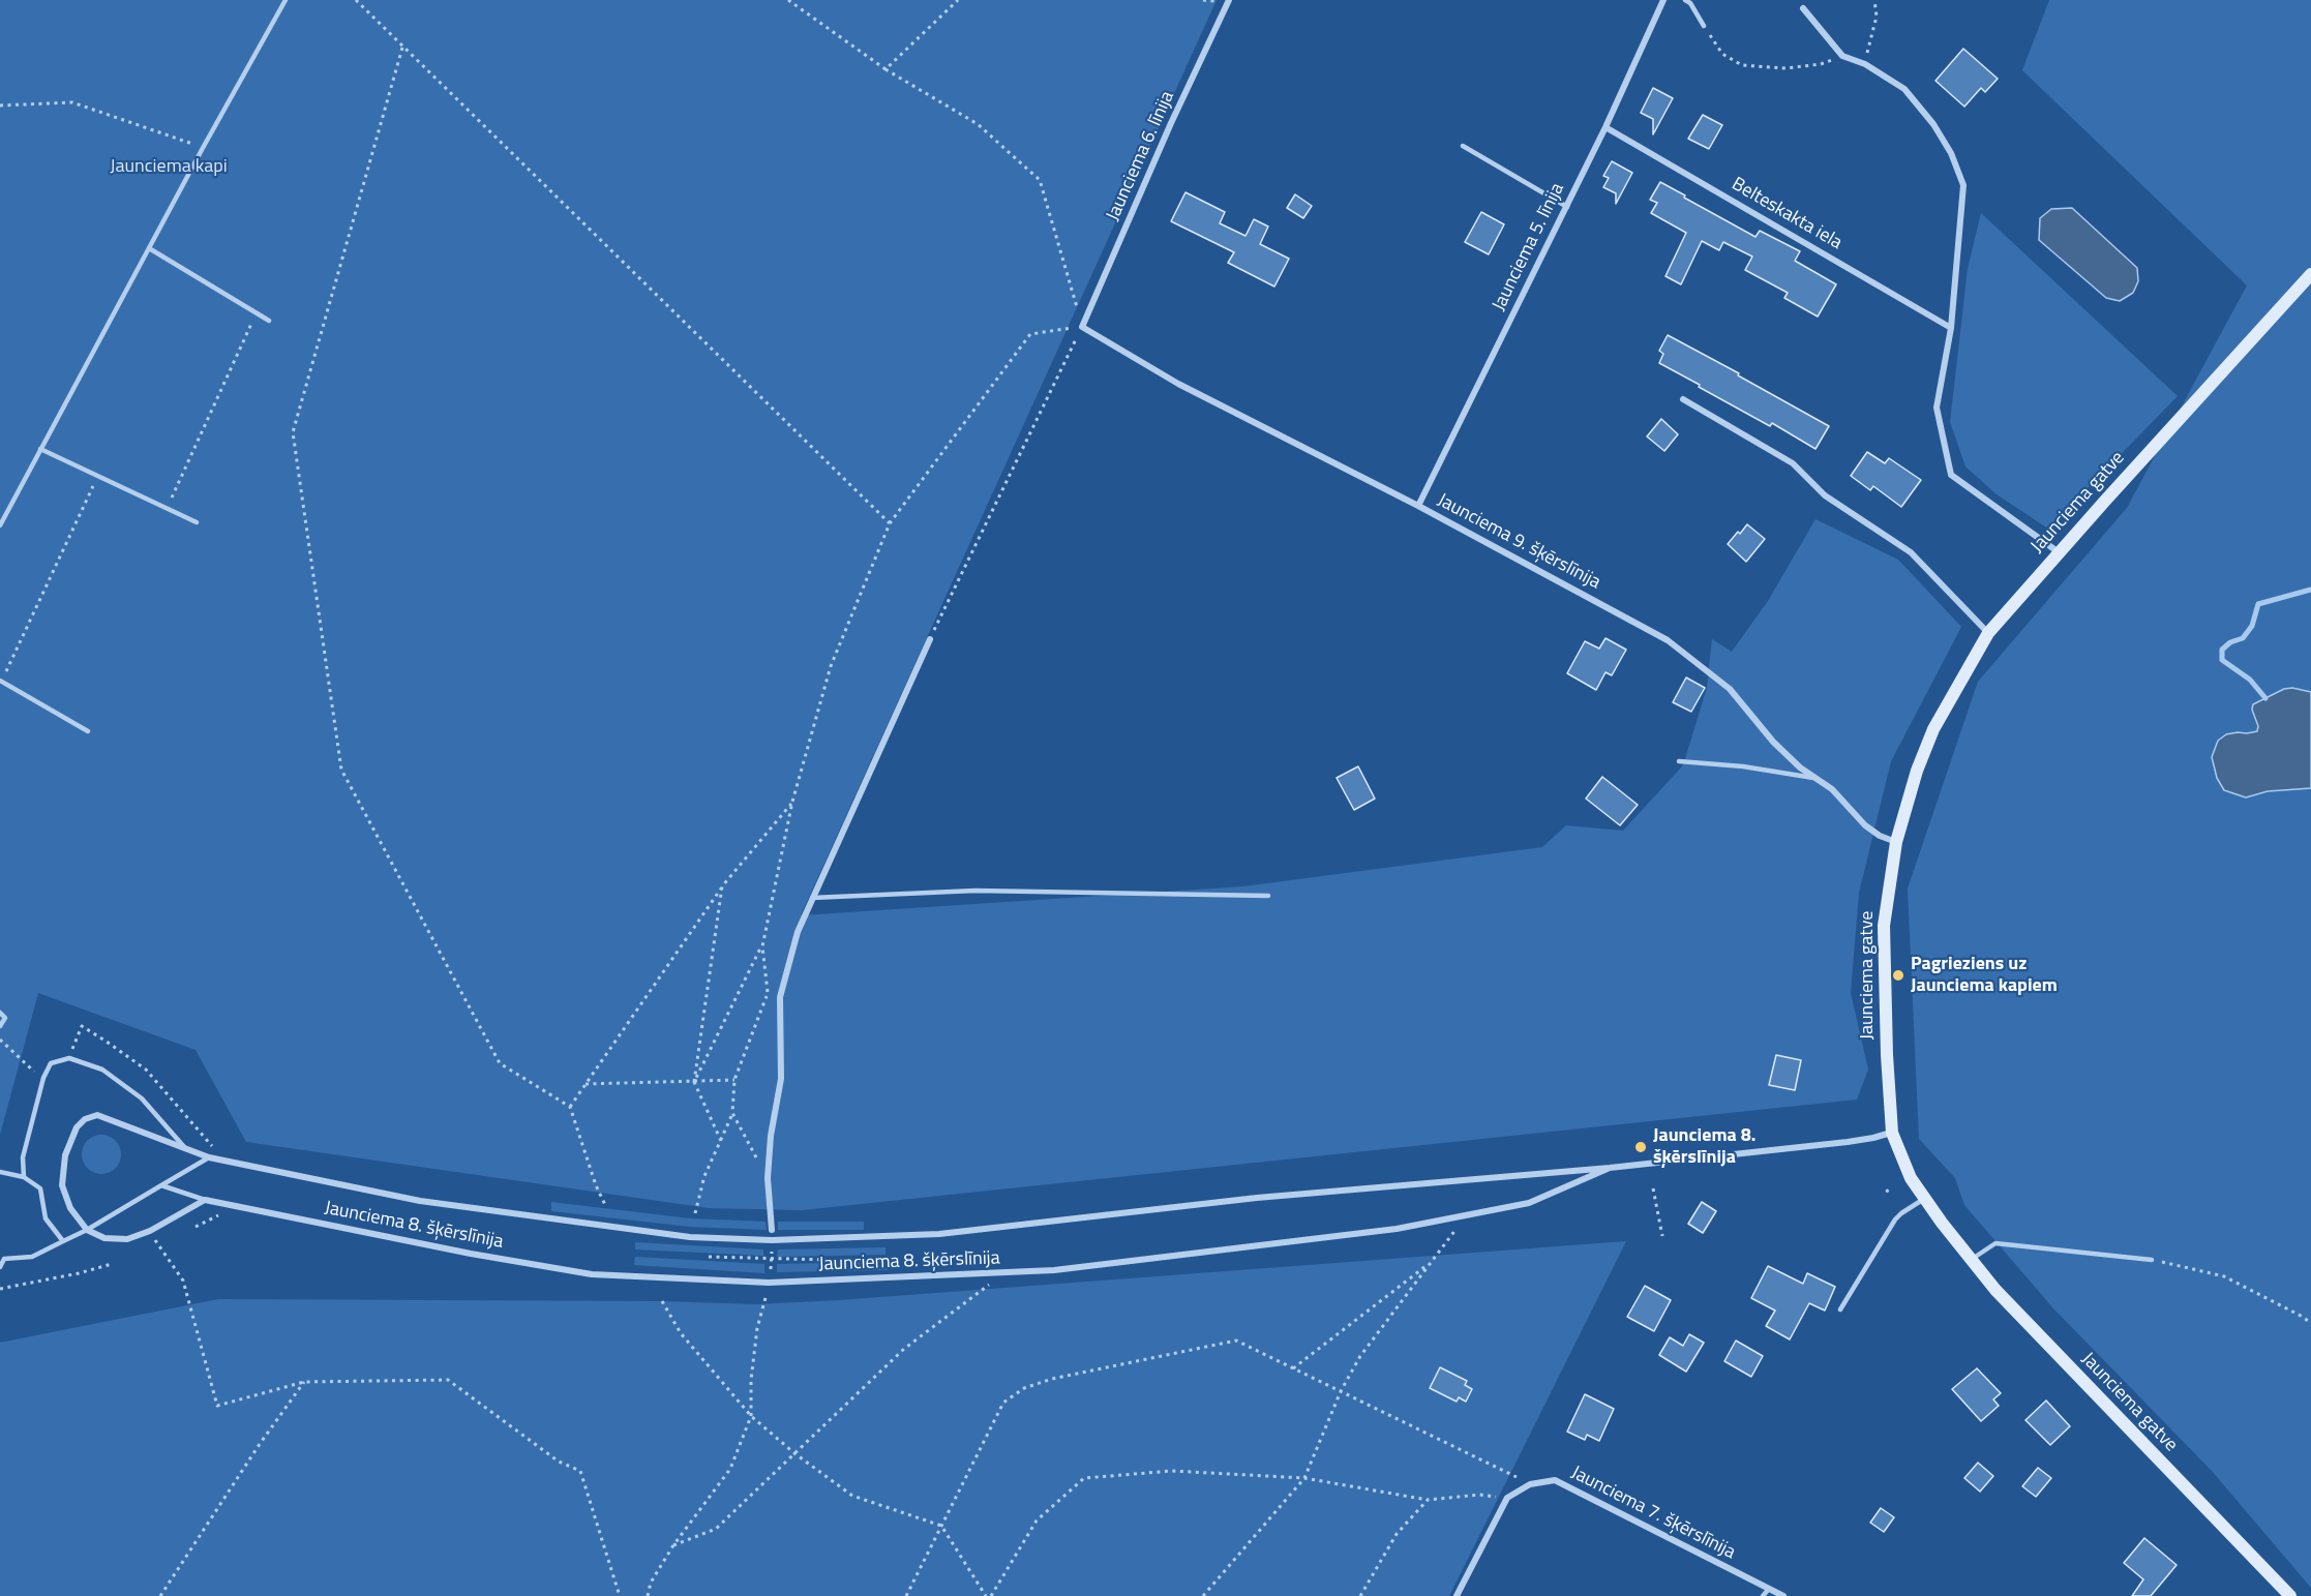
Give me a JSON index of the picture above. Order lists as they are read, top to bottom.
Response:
{
  "streets": {
    "main road": ["Jaunciema gatve"],
    "street": [
      "Jaunciema 6. līnija",
      "Belteskakta iela",
      "Jaunciema 5. līnija",
      "Jaunciema 9. šķērslīnija",
      "Jaunciema 8. šķērslīnija",
      "Jaunciema 7. šķērslīnija"
    ]
  },
  "crossings": [
    ["Jaunciema 6. līnija", "Jaunciema 9. šķērslīnija"],
    ["Belteskakta iela", "Jaunciema 5. līnija"],
    ["Jaunciema 5. līnija", "Jaunciema 9. šķērslīnija"],
    ["Jaunciema gatve", "Jaunciema 9. šķērslīnija"],
    ["Jaunciema gatve", "Jaunciema 8. šķērslīnija"]
  ],
  "parks": ["Jaunciema kapi"],
  "places": ["Pagrieziens uz Jaunciema kapiem", "Jaunciema 8. šķērslīnija"]
}
